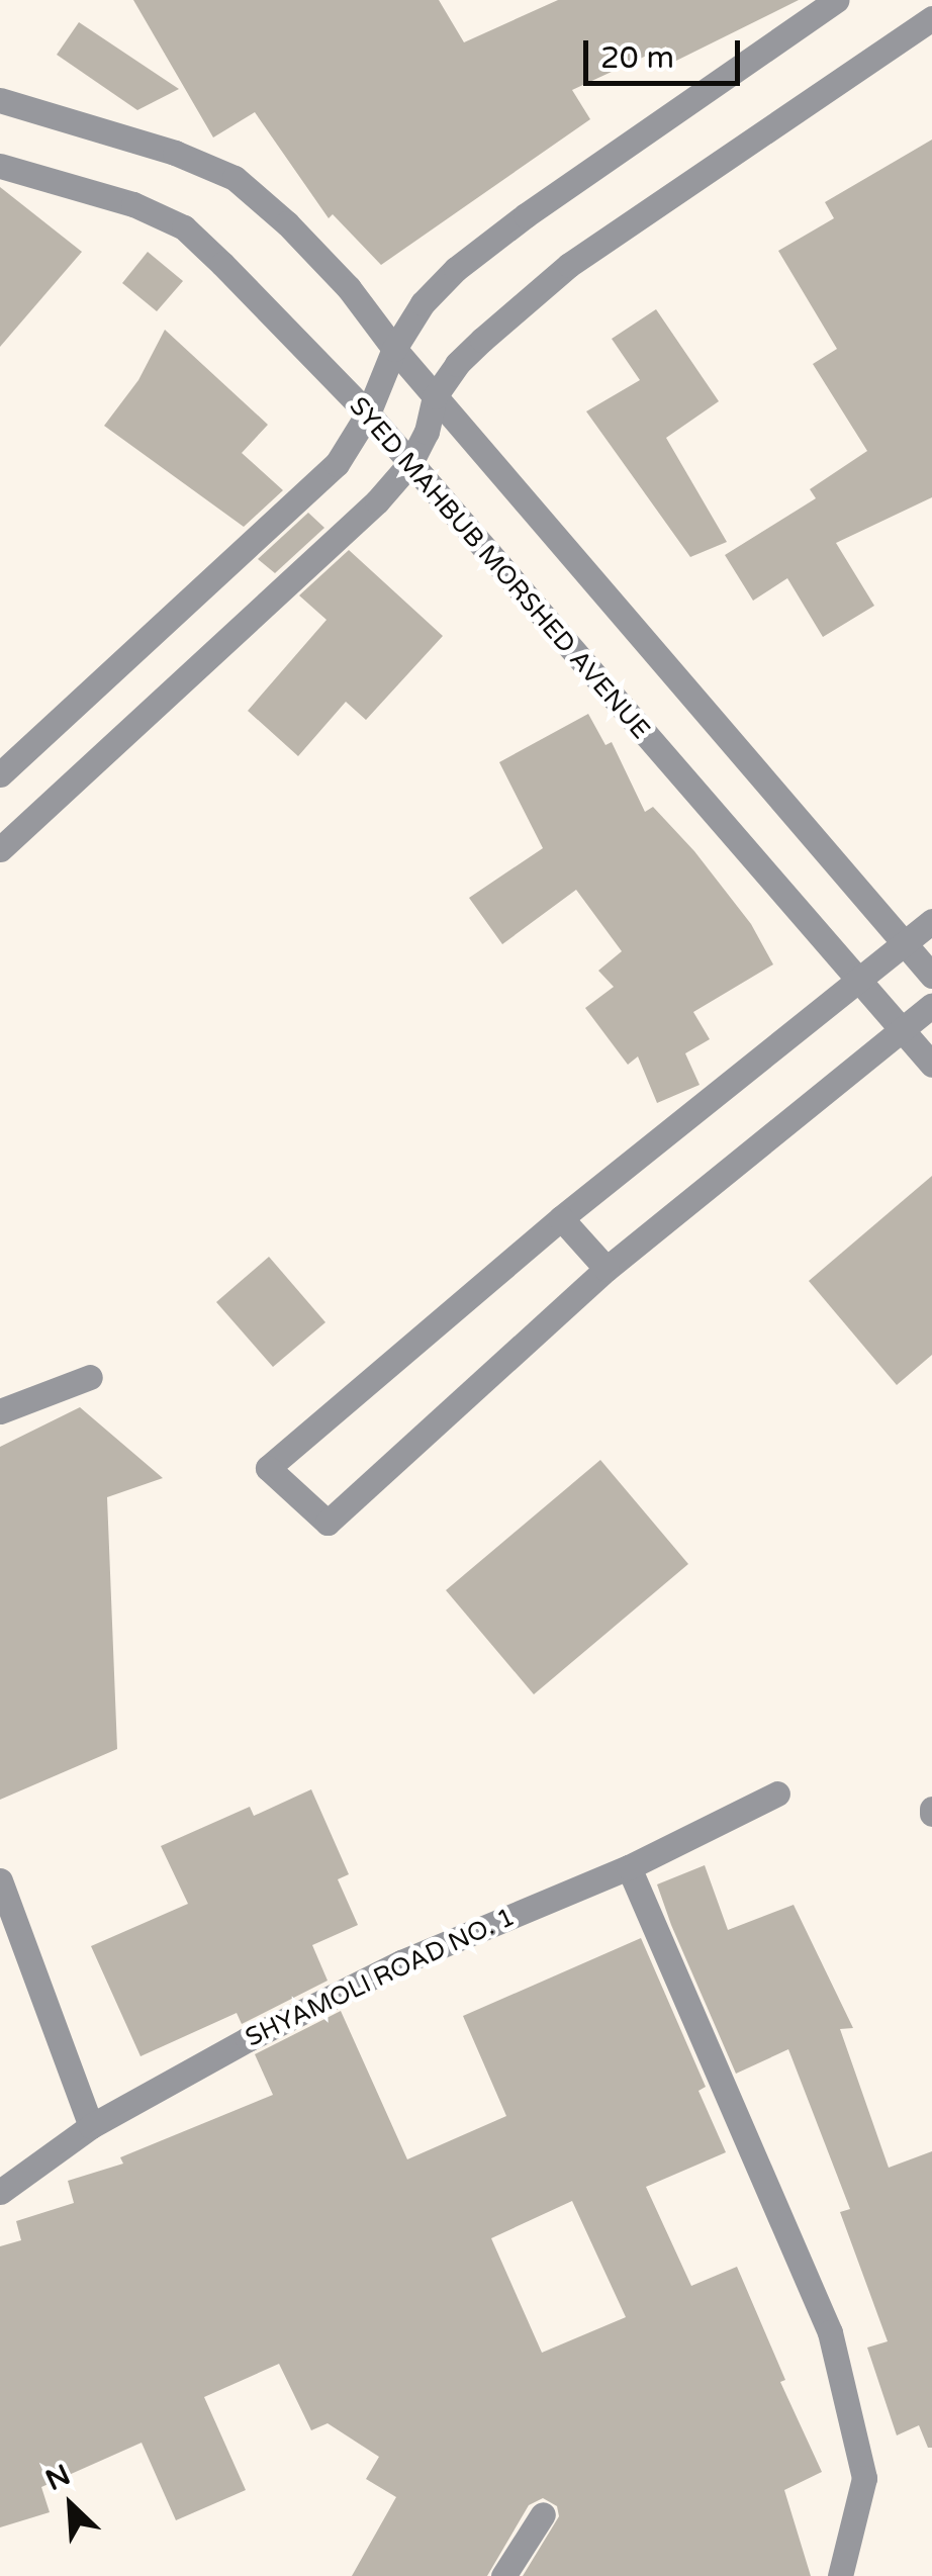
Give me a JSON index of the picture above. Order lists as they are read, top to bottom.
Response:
{
  "streets": {
    "street": ["SYED MAHBUB MORSHED AVENUE", "SHYAMOLI ROAD NO. 1"]
  },
  "scale_bar": "20 m",
  "north": "top left"
}
